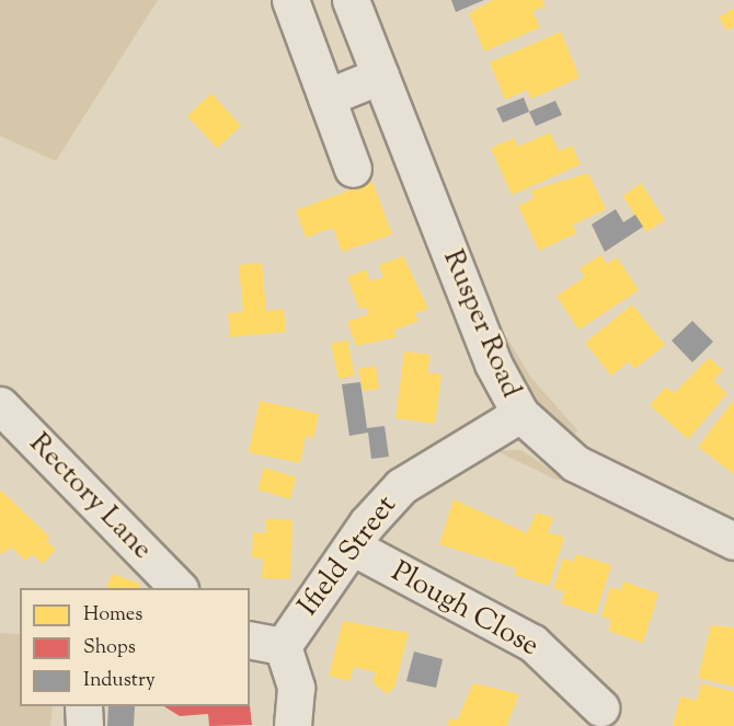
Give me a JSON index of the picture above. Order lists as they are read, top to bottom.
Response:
{
  "streets": {
    "street": [
      "Rusper Road",
      "Rectory Lane",
      "Ifield Street",
      "Plough Close"
    ]
  },
  "crossings": [
    ["Rusper Road", "Ifield Street"],
    ["Ifield Street", "Plough Close"]
  ],
  "legend": ["Homes", "Shops", "Industry"]
}
